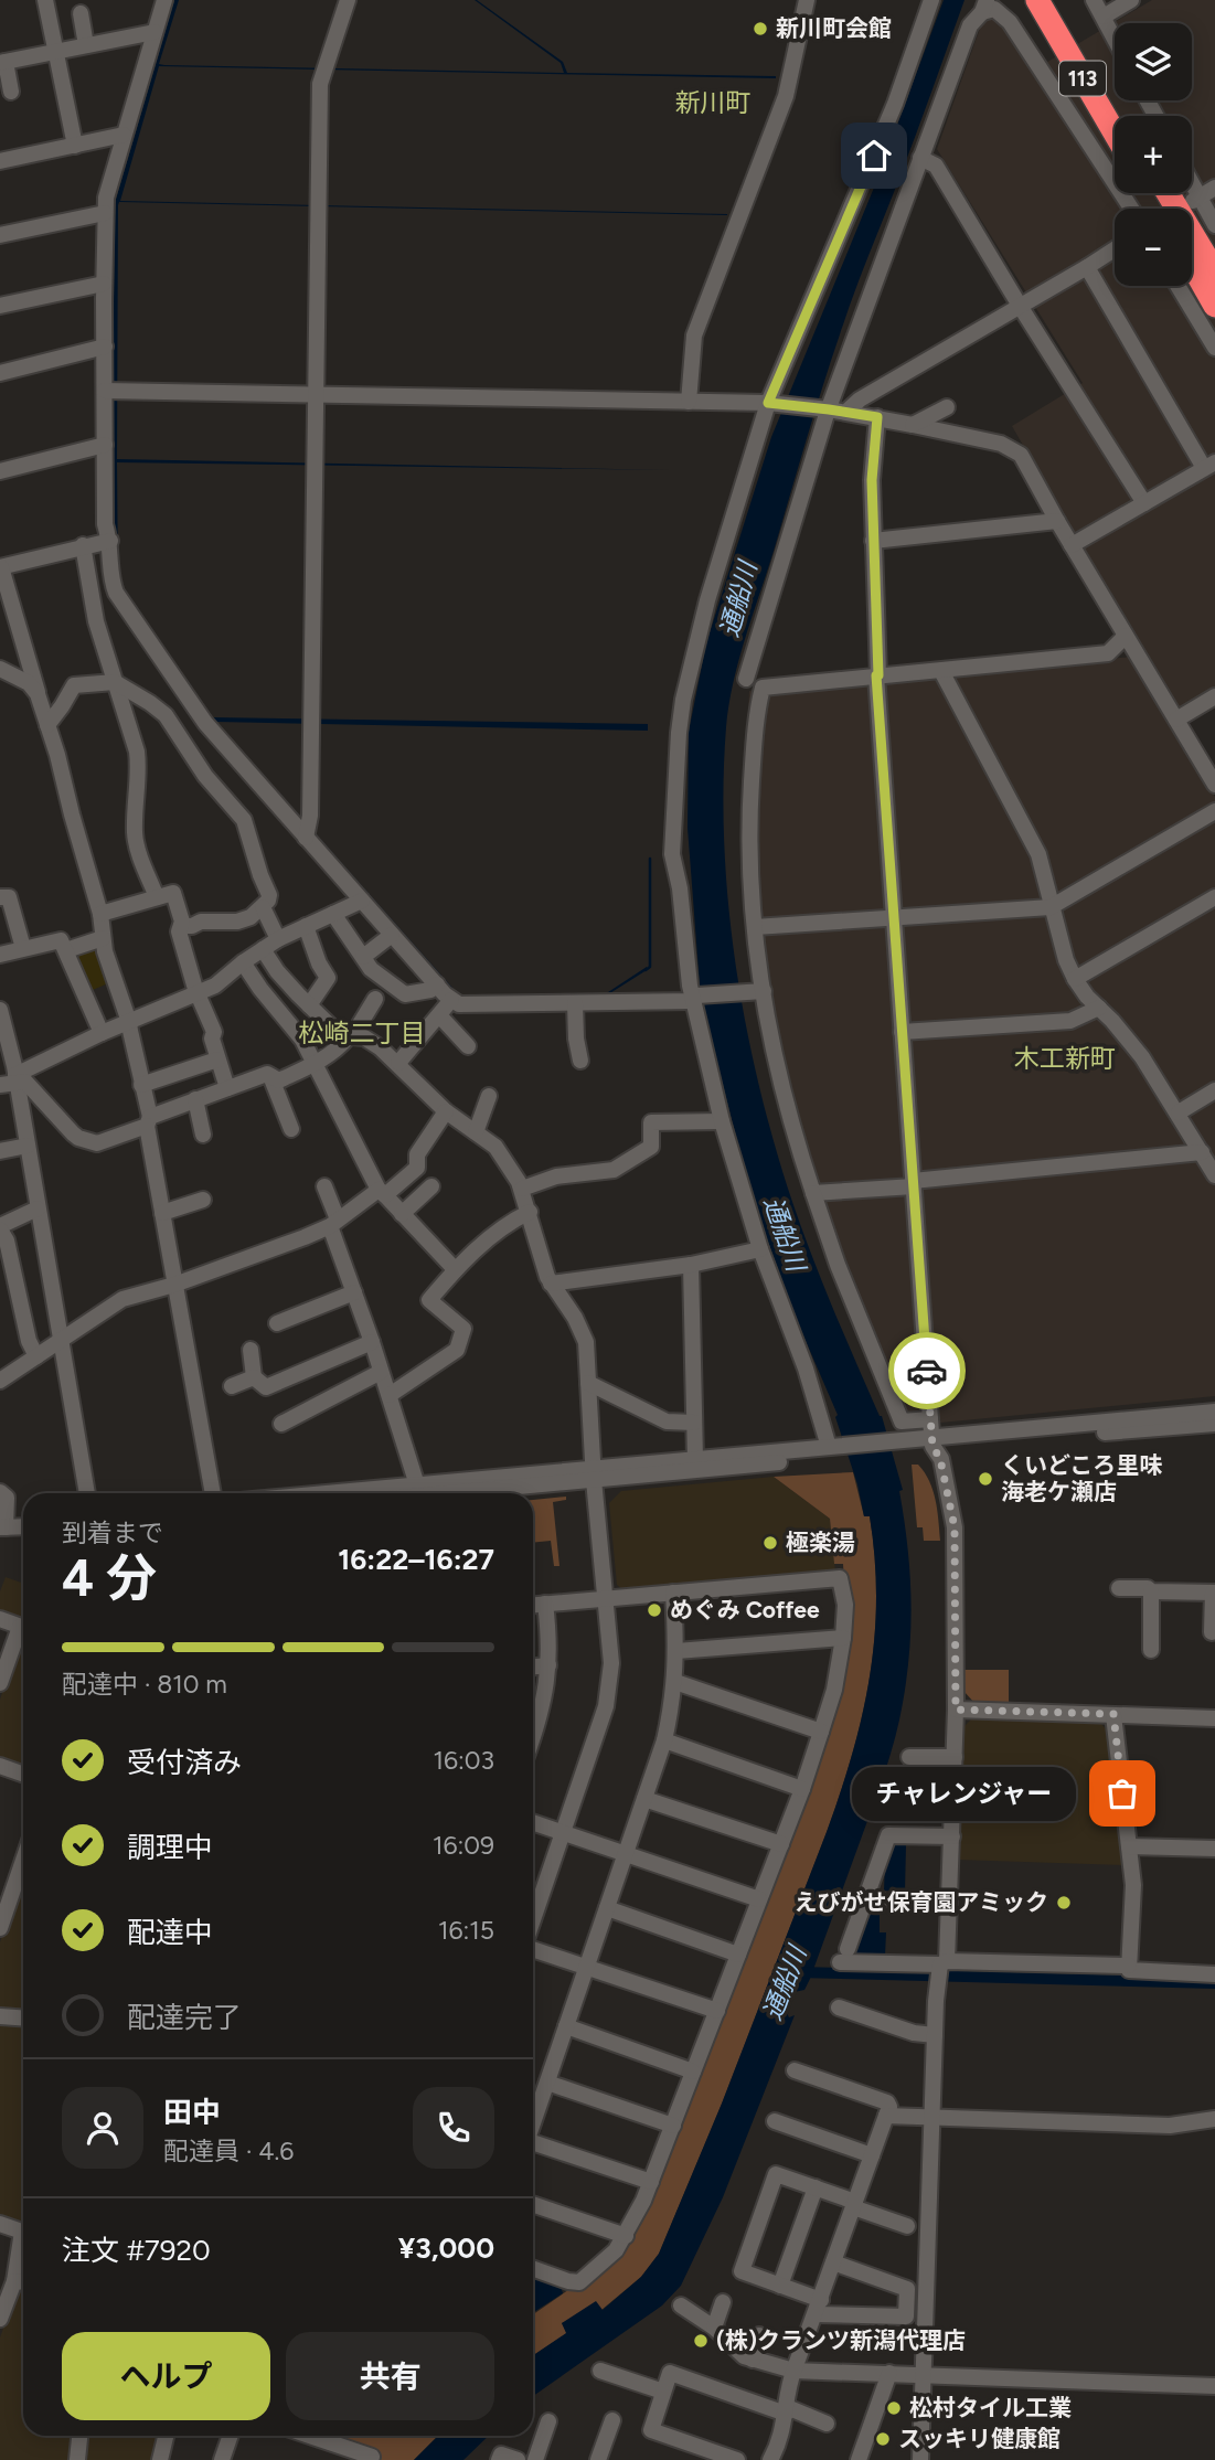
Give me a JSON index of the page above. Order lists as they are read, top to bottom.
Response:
{
  "streets": {
    "highway": ["113"]
  },
  "districts": ["新川町", "松崎二丁目", "木工新町"],
  "water": ["通船川"],
  "places": [
    "新川町会館",
    "くいどころ里味 海老ケ瀬店",
    "極楽湯",
    "めぐみ Coffee",
    "チャレンジャー",
    "えびがせ保育園アミック",
    "(株)クランツ新潟代理店",
    "松村タイル工業",
    "スッキリ健康館"
  ],
  "page": {
    "map_buttons": ["+", "−"],
    "heading": ["4 分", "到着まで", "16:22–16:27"],
    "panel": [
      "田中",
      "配達員 · 4.6",
      "注文 #7920",
      "¥3,000"
    ],
    "bar": "配達中 · 810 m",
    "list": [
      ["受付済み", "16:03"],
      ["調理中", "16:09"],
      ["配達中", "16:15"],
      "配達完了"
    ],
    "bubble": "チャレンジャー",
    "buttons": ["ヘルプ", "共有"]
  }
}
